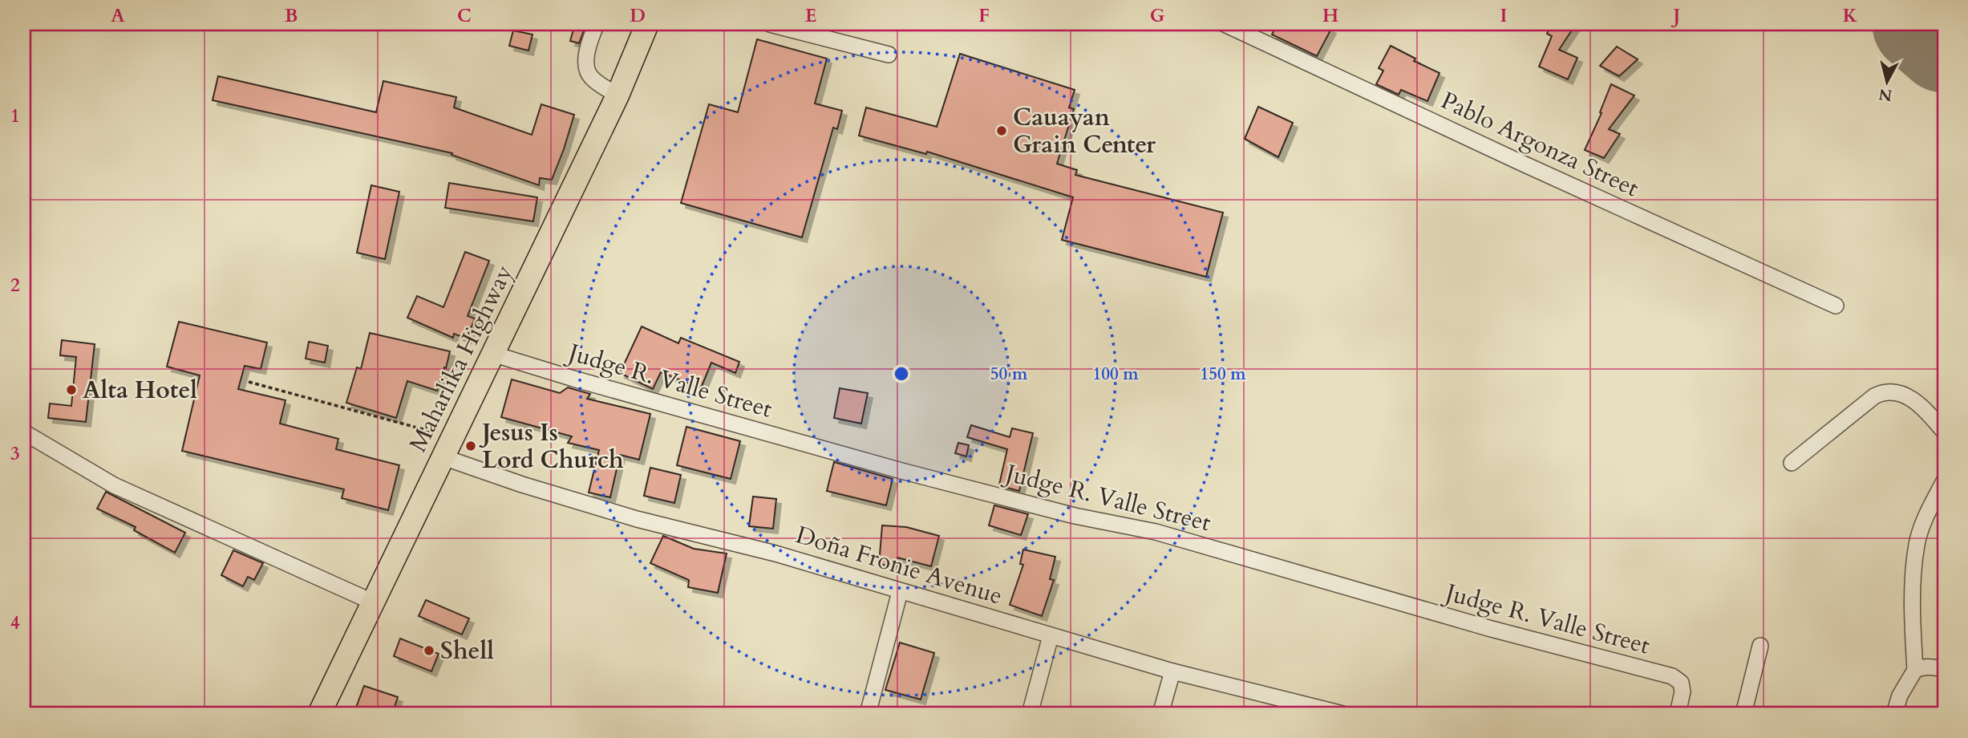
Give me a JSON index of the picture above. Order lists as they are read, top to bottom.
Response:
{
  "streets": {
    "highway": ["Maharlika Highway"],
    "street": ["Pablo Argonza Street", "Judge R. Valle Street", "Doña Fronie Avenue"]
  },
  "crossings": [
    ["Maharlika Highway", "Judge R. Valle Street"],
    ["Maharlika Highway", "Doña Fronie Avenue"]
  ],
  "places": [
    "Cauayan Grain Center",
    "Alta Hotel",
    "Jesus Is Lord Church",
    "Shell"
  ],
  "north": "bottom",
  "grid": {
    "columns": [
      "A",
      "B",
      "C",
      "D",
      "E",
      "F",
      "G",
      "H",
      "I",
      "J",
      "K"
    ],
    "rows": [
      "1",
      "2",
      "3",
      "4"
    ]
  },
  "rings": ["50 m", "100 m", "150 m"]
}
